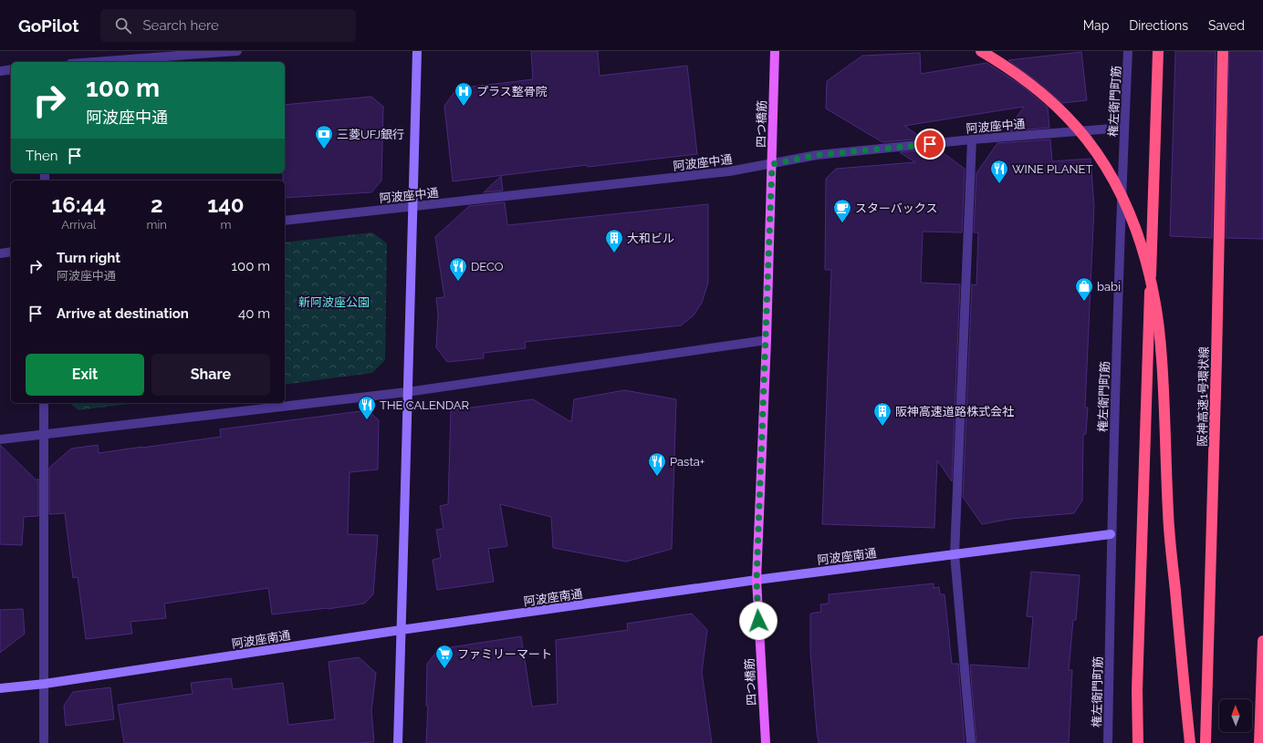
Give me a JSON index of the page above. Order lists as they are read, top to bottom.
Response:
{
  "streets": {
    "highway": ["阪神高速1号環状線"],
    "main road": ["四つ橋筋"],
    "street": ["権左衛門町筋", "阿波座中通", "阿波座南通"]
  },
  "crossings": [
    ["権左衛門町筋", "阿波座中通"],
    ["権左衛門町筋", "阿波座南通"],
    ["四つ橋筋", "阿波座中通"],
    ["四つ橋筋", "阿波座南通"]
  ],
  "parks": ["新阿波座公園"],
  "places": {
    "hospital": ["プラス整骨院"],
    "bank": ["三菱UFJ銀行"],
    "restaurant": [
      "WINE PLANET",
      "DECO",
      "THE CALENDAR",
      "Pasta+"
    ],
    "cafe": ["スターバックス"],
    "building": ["大和ビル", "阪神高速道路株式会社"],
    "shop": ["babi"],
    "supermarket": ["ファミリーマート"]
  },
  "north": "top",
  "page": {
    "header": "GoPilot",
    "search": "Search here",
    "nav": ["Map", "Directions", "Saved"],
    "turn": ["100 m", "阿波座中通"],
    "then": "Then",
    "eta": [
      "16:44",
      "Arrival",
      "2",
      "min",
      "140",
      "m"
    ],
    "list": [
      {
        "name": "Turn right",
        "note": "阿波座中通",
        "value": "100 m"
      },
      {
        "name": "Arrive at destination",
        "value": "40 m"
      }
    ],
    "buttons": ["Exit", "Share"]
  }
}
